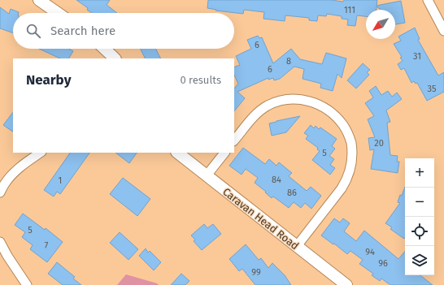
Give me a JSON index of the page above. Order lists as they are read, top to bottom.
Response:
{
  "streets": {
    "street": ["Caravan Head Road"]
  },
  "house_numbers": [
    "111",
    "6",
    "31",
    "8",
    "6",
    "35",
    "20",
    "5",
    "84",
    "1",
    "86",
    "5",
    "7",
    "94",
    "96",
    "99"
  ],
  "north": "bottom left",
  "page": {
    "search": "Search here",
    "heading": ["Nearby", "0 results"],
    "map_buttons": ["+", "−"]
  }
}
